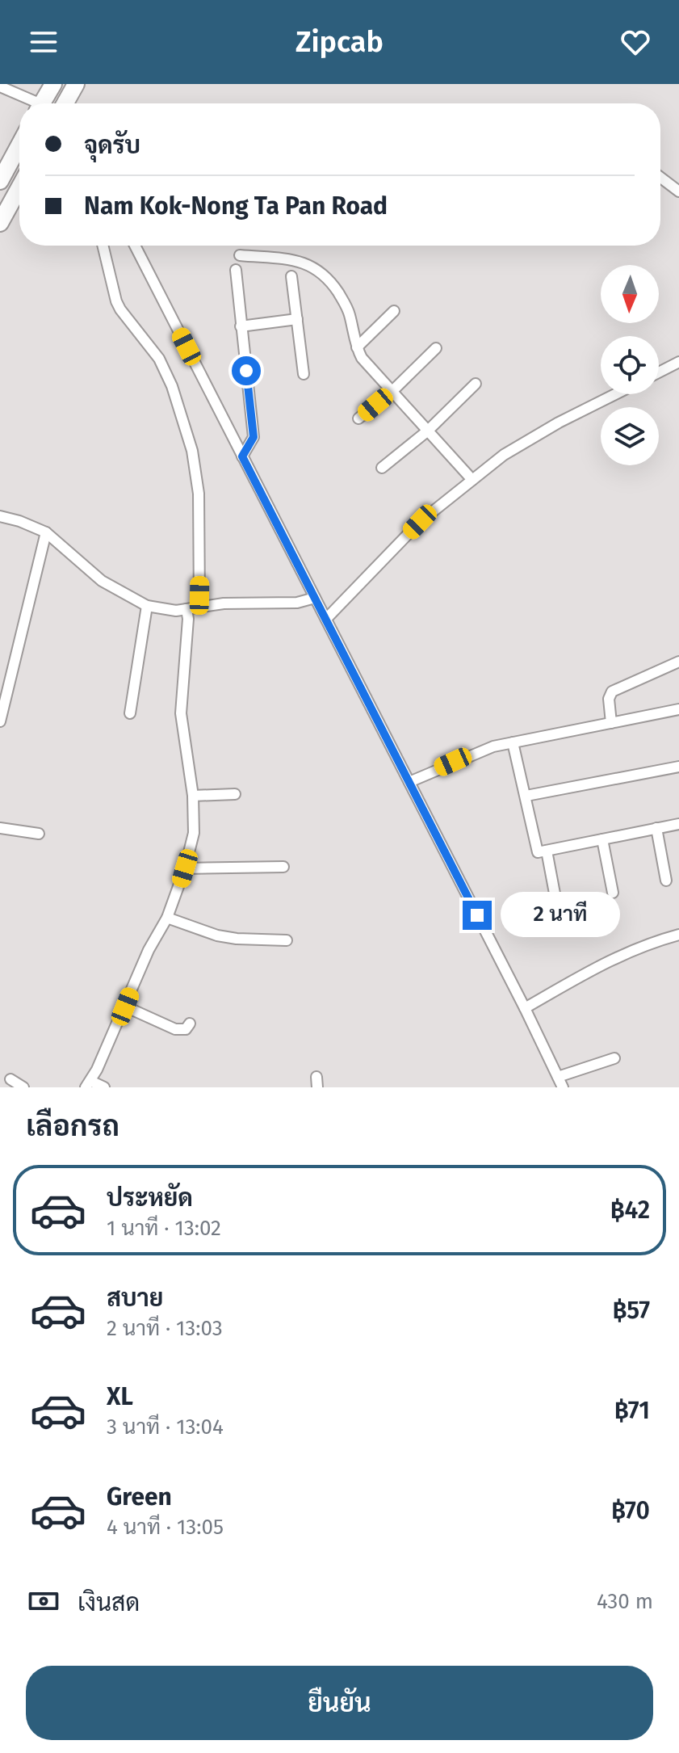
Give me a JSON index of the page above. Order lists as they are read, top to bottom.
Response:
{
  "north": "bottom",
  "page": {
    "header": "Zipcab",
    "banner": ["จุดรับ", "Nam Kok-Nong Ta Pan Road"],
    "bubble": "2 นาที",
    "heading": "เลือกรถ",
    "list": [
      {
        "name": "ประหยัด",
        "note": "1 นาที · 13:02",
        "value": "฿42"
      },
      {
        "name": "สบาย",
        "note": "2 นาที · 13:03",
        "value": "฿57"
      },
      {
        "name": "XL",
        "note": "3 นาที · 13:04",
        "value": "฿71"
      },
      {
        "name": "Green",
        "note": "4 นาที · 13:05",
        "value": "฿70"
      }
    ],
    "pay": ["เงินสด", "430 m"],
    "buttons": "ยืนยัน"
  }
}
